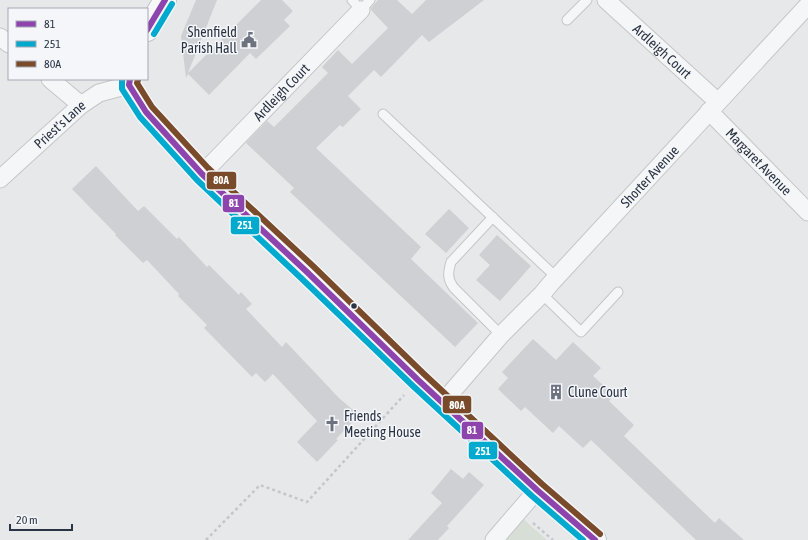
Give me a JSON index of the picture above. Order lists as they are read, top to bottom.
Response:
{
  "streets": {
    "street": [
      "Ardleigh Court",
      "Priest's Lane",
      "Margaret Avenue",
      "Shorter Avenue"
    ]
  },
  "crossings": [
    ["Ardleigh Court", "Margaret Avenue"],
    ["Ardleigh Court", "Shorter Avenue"],
    ["Margaret Avenue", "Shorter Avenue"]
  ],
  "places": {
    "public building": ["Shenfield Parish Hall"],
    "building": ["Clune Court"],
    "church": ["Friends Meeting House"]
  },
  "lines": ["transit line 81", "transit line 251", "transit line 80A"],
  "legend": ["81", "251", "80A"],
  "scale_bar": "20 m"
}
